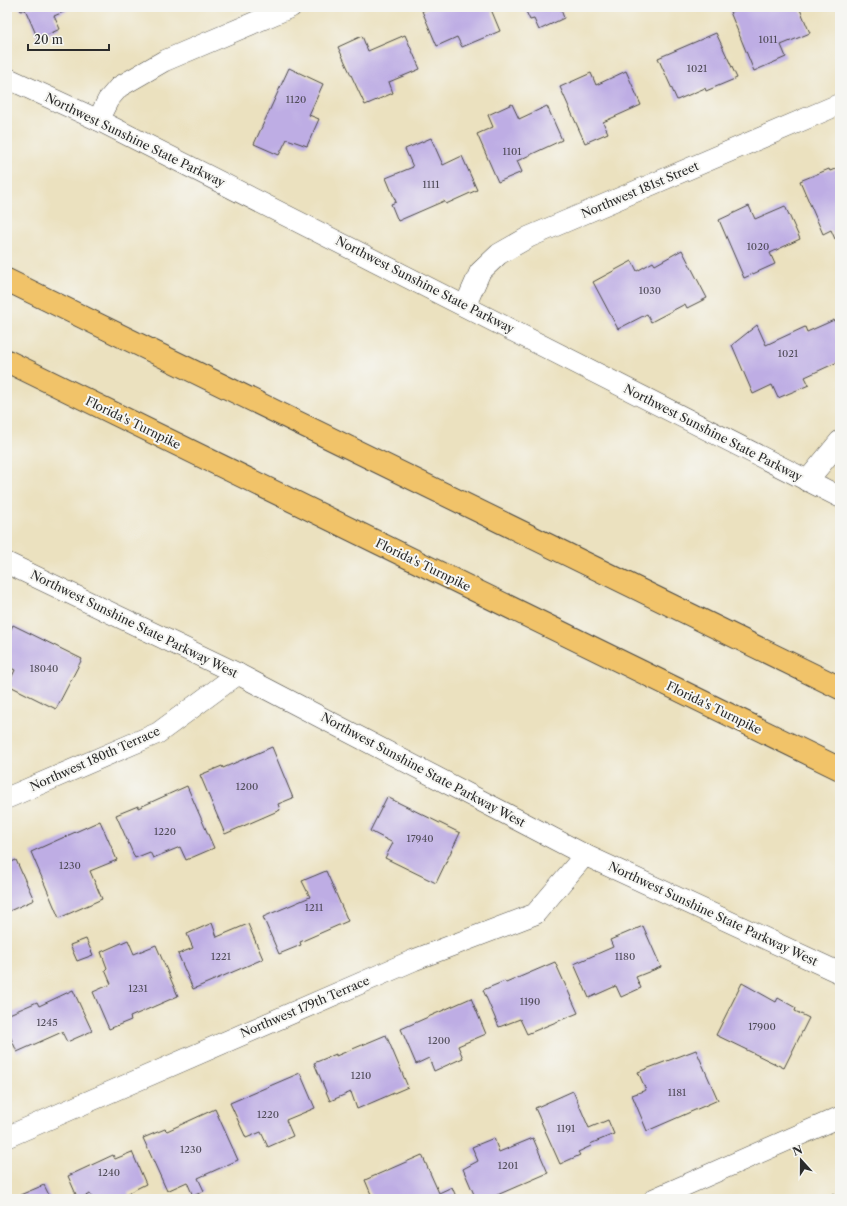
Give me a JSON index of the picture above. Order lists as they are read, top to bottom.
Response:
{
  "streets": {
    "highway": ["Florida's Turnpike"],
    "street": [
      "Northwest Sunshine State Parkway",
      "Northwest 181st Street",
      "Northwest Sunshine State Parkway West",
      "Northwest 180th Terrace",
      "Northwest 179th Terrace"
    ]
  },
  "crossings": [
    ["Northwest Sunshine State Parkway", "Northwest 181st Street"],
    ["Northwest Sunshine State Parkway West", "Northwest 180th Terrace"],
    ["Northwest Sunshine State Parkway West", "Northwest 179th Terrace"]
  ],
  "house_numbers": [
    "1011",
    "1021",
    "1120",
    "1101",
    "1111",
    "1020",
    "1030",
    "1021",
    "18040",
    "1200",
    "1220",
    "17940",
    "1230",
    "1211",
    "1221",
    "1180",
    "1231",
    "1190",
    "1245",
    "17900",
    "1200",
    "1210",
    "1181",
    "1220",
    "1191",
    "1230",
    "1201",
    "1240"
  ],
  "scale_bar": "20 m",
  "north": "top"
}
